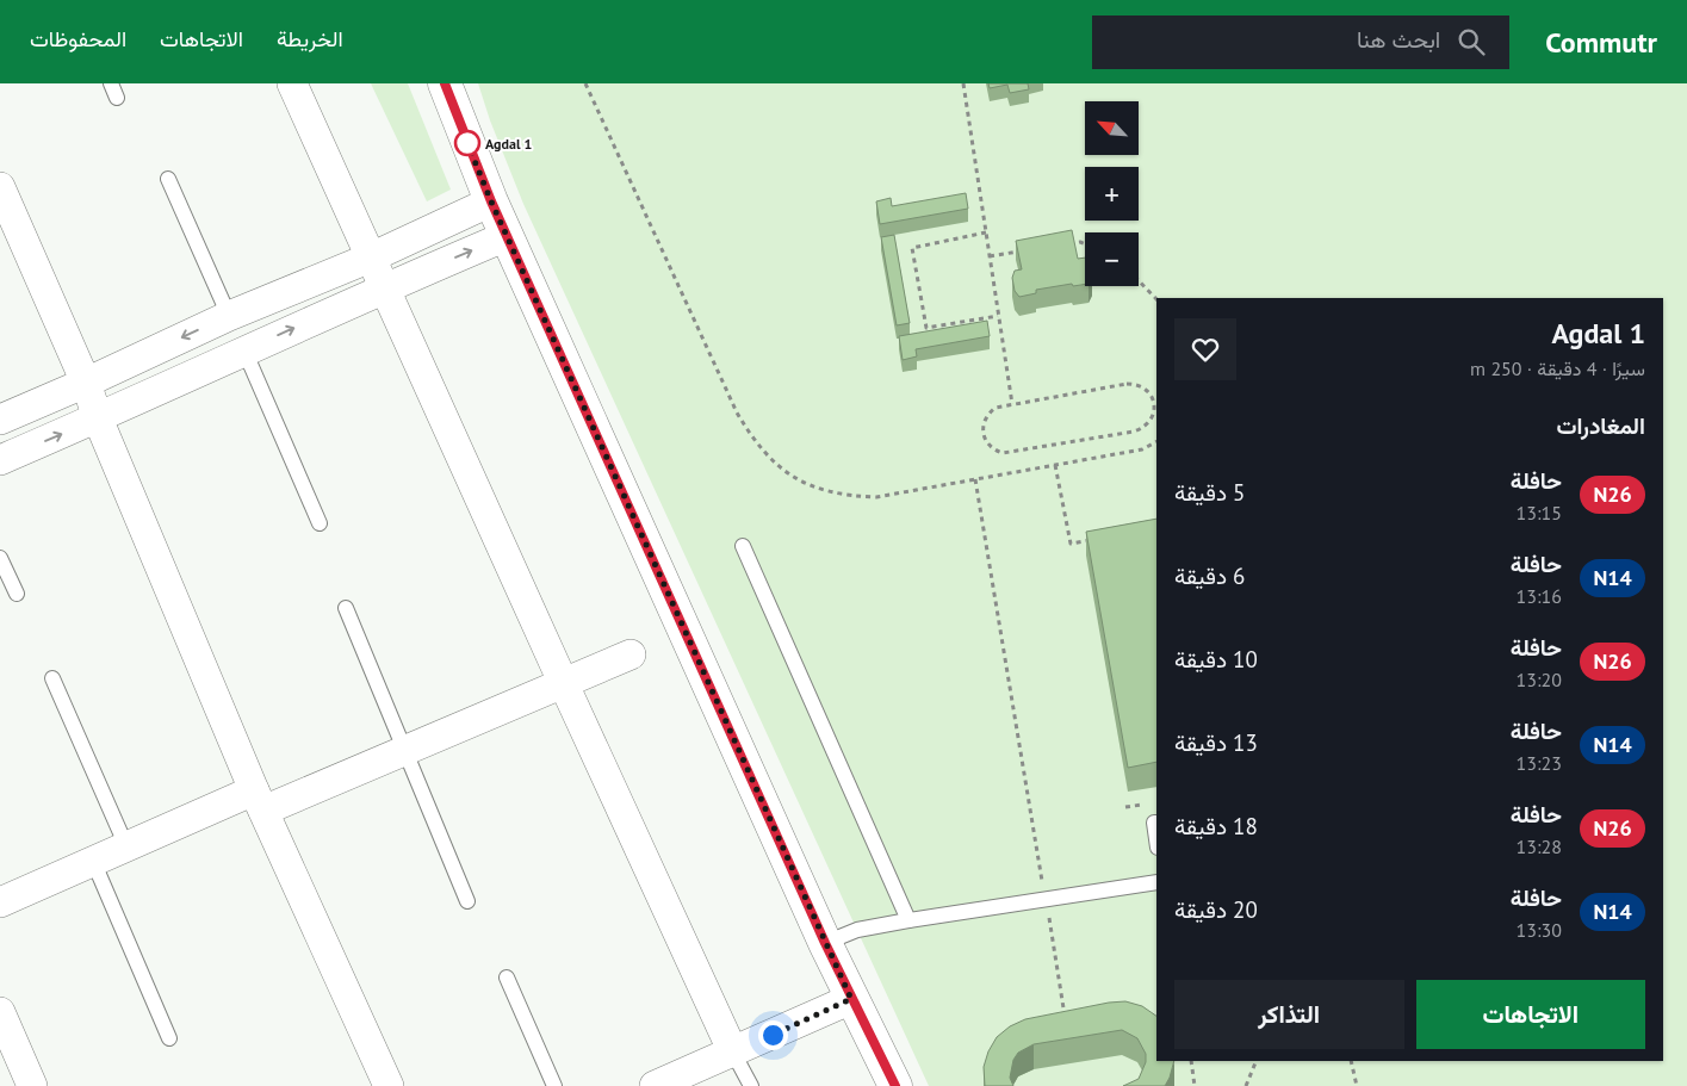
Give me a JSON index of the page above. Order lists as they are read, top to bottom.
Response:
{
  "places": ["Agdal 1"],
  "lines": ["bus line N26"],
  "north": "top left",
  "page": {
    "header": "Commutr",
    "search": "ابحث هنا",
    "nav": ["الخريطة", "الاتجاهات", "المحفوظات"],
    "map_buttons": ["+", "−"],
    "heading": [
      ["Agdal 1", "سيرًا · 4 دقيقة · 250 m"],
      "المغادرات"
    ],
    "list": [
      {
        "mark": "N26",
        "name": "حافلة",
        "note": "13:15",
        "value": "5 دقيقة"
      },
      {
        "mark": "N14",
        "name": "حافلة",
        "note": "13:16",
        "value": "6 دقيقة"
      },
      {
        "mark": "N26",
        "name": "حافلة",
        "note": "13:20",
        "value": "10 دقيقة"
      },
      {
        "mark": "N14",
        "name": "حافلة",
        "note": "13:23",
        "value": "13 دقيقة"
      },
      {
        "mark": "N26",
        "name": "حافلة",
        "note": "13:28",
        "value": "18 دقيقة"
      },
      {
        "mark": "N14",
        "name": "حافلة",
        "note": "13:30",
        "value": "20 دقيقة"
      }
    ],
    "buttons": ["الاتجاهات", "التذاكر"]
  }
}
